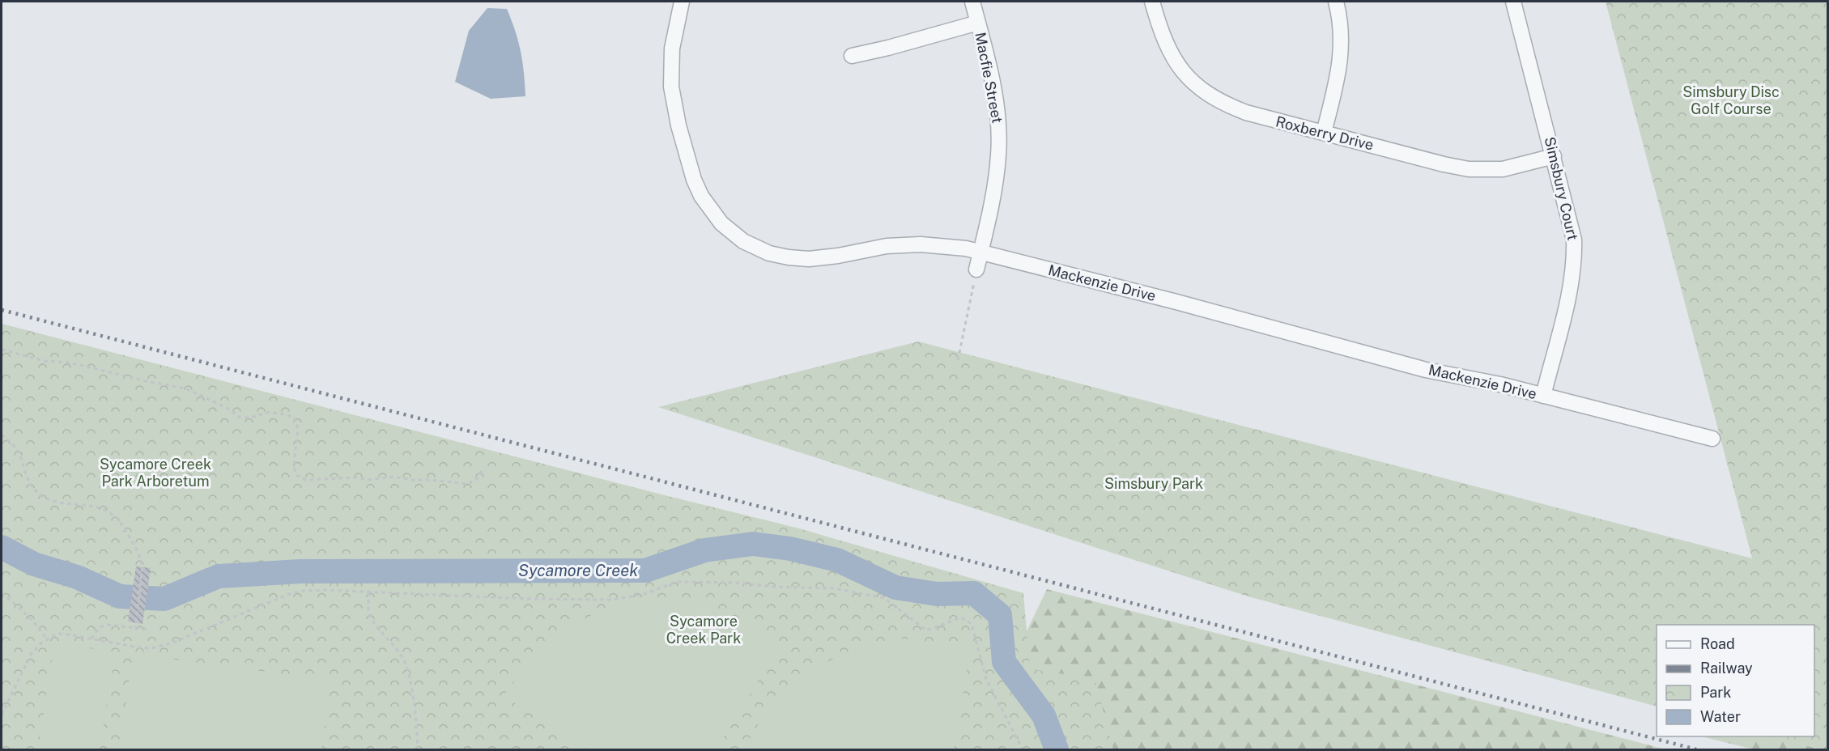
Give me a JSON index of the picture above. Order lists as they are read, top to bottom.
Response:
{
  "streets": {
    "street": [
      "Macfie Street",
      "Roxberry Drive",
      "Simsbury Court",
      "Mackenzie Drive"
    ]
  },
  "crossings": [
    ["Macfie Street", "Mackenzie Drive"],
    ["Roxberry Drive", "Simsbury Court"],
    ["Simsbury Court", "Mackenzie Drive"]
  ],
  "water": ["Sycamore Creek"],
  "parks": [
    "Simsbury Disc Golf Course",
    "Sycamore Creek Park Arboretum",
    "Simsbury Park",
    "Sycamore Creek Park"
  ],
  "legend": [
    "Road",
    "Railway",
    "Park",
    "Water"
  ]
}
